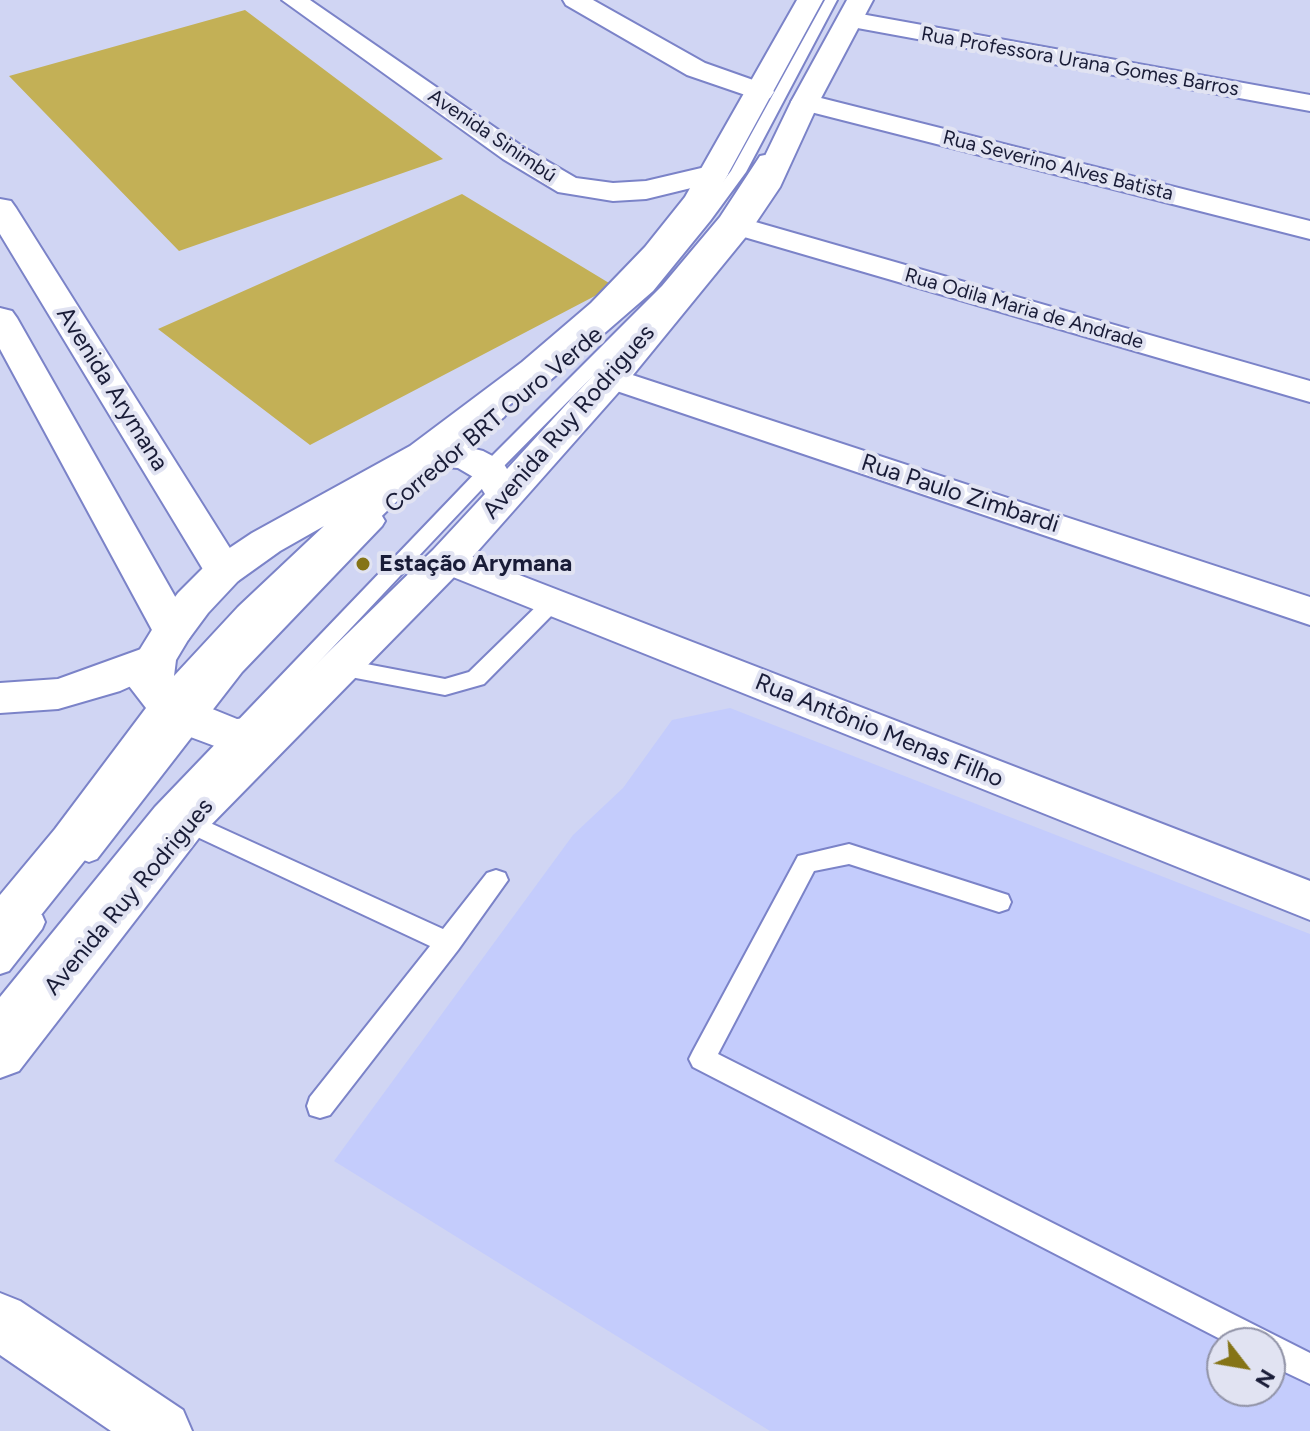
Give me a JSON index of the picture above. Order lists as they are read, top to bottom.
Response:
{
  "streets": {
    "main road": ["Avenida Arymana", "Avenida Ruy Rodrigues"],
    "street": [
      "Rua Professora Urana Gomes Barros",
      "Avenida Sinimbú",
      "Rua Severino Alves Batista",
      "Rua Odila Maria de Andrade",
      "Rua Paulo Zimbardi",
      "Rua Antônio Menas Filho"
    ],
    "lane": ["Corredor BRT Ouro Verde"]
  },
  "crossings": [
    ["Rua Professora Urana Gomes Barros", "Avenida Ruy Rodrigues"],
    ["Avenida Sinimbú", "Avenida Ruy Rodrigues"],
    ["Rua Severino Alves Batista", "Corredor BRT Ouro Verde"],
    ["Rua Severino Alves Batista", "Avenida Ruy Rodrigues"],
    ["Rua Odila Maria de Andrade", "Avenida Ruy Rodrigues"],
    ["Corredor BRT Ouro Verde", "Avenida Ruy Rodrigues"],
    ["Avenida Ruy Rodrigues", "Rua Paulo Zimbardi"],
    ["Avenida Ruy Rodrigues", "Rua Antônio Menas Filho"]
  ],
  "places": ["Estação Arymana"],
  "north": "bottom right"
}
